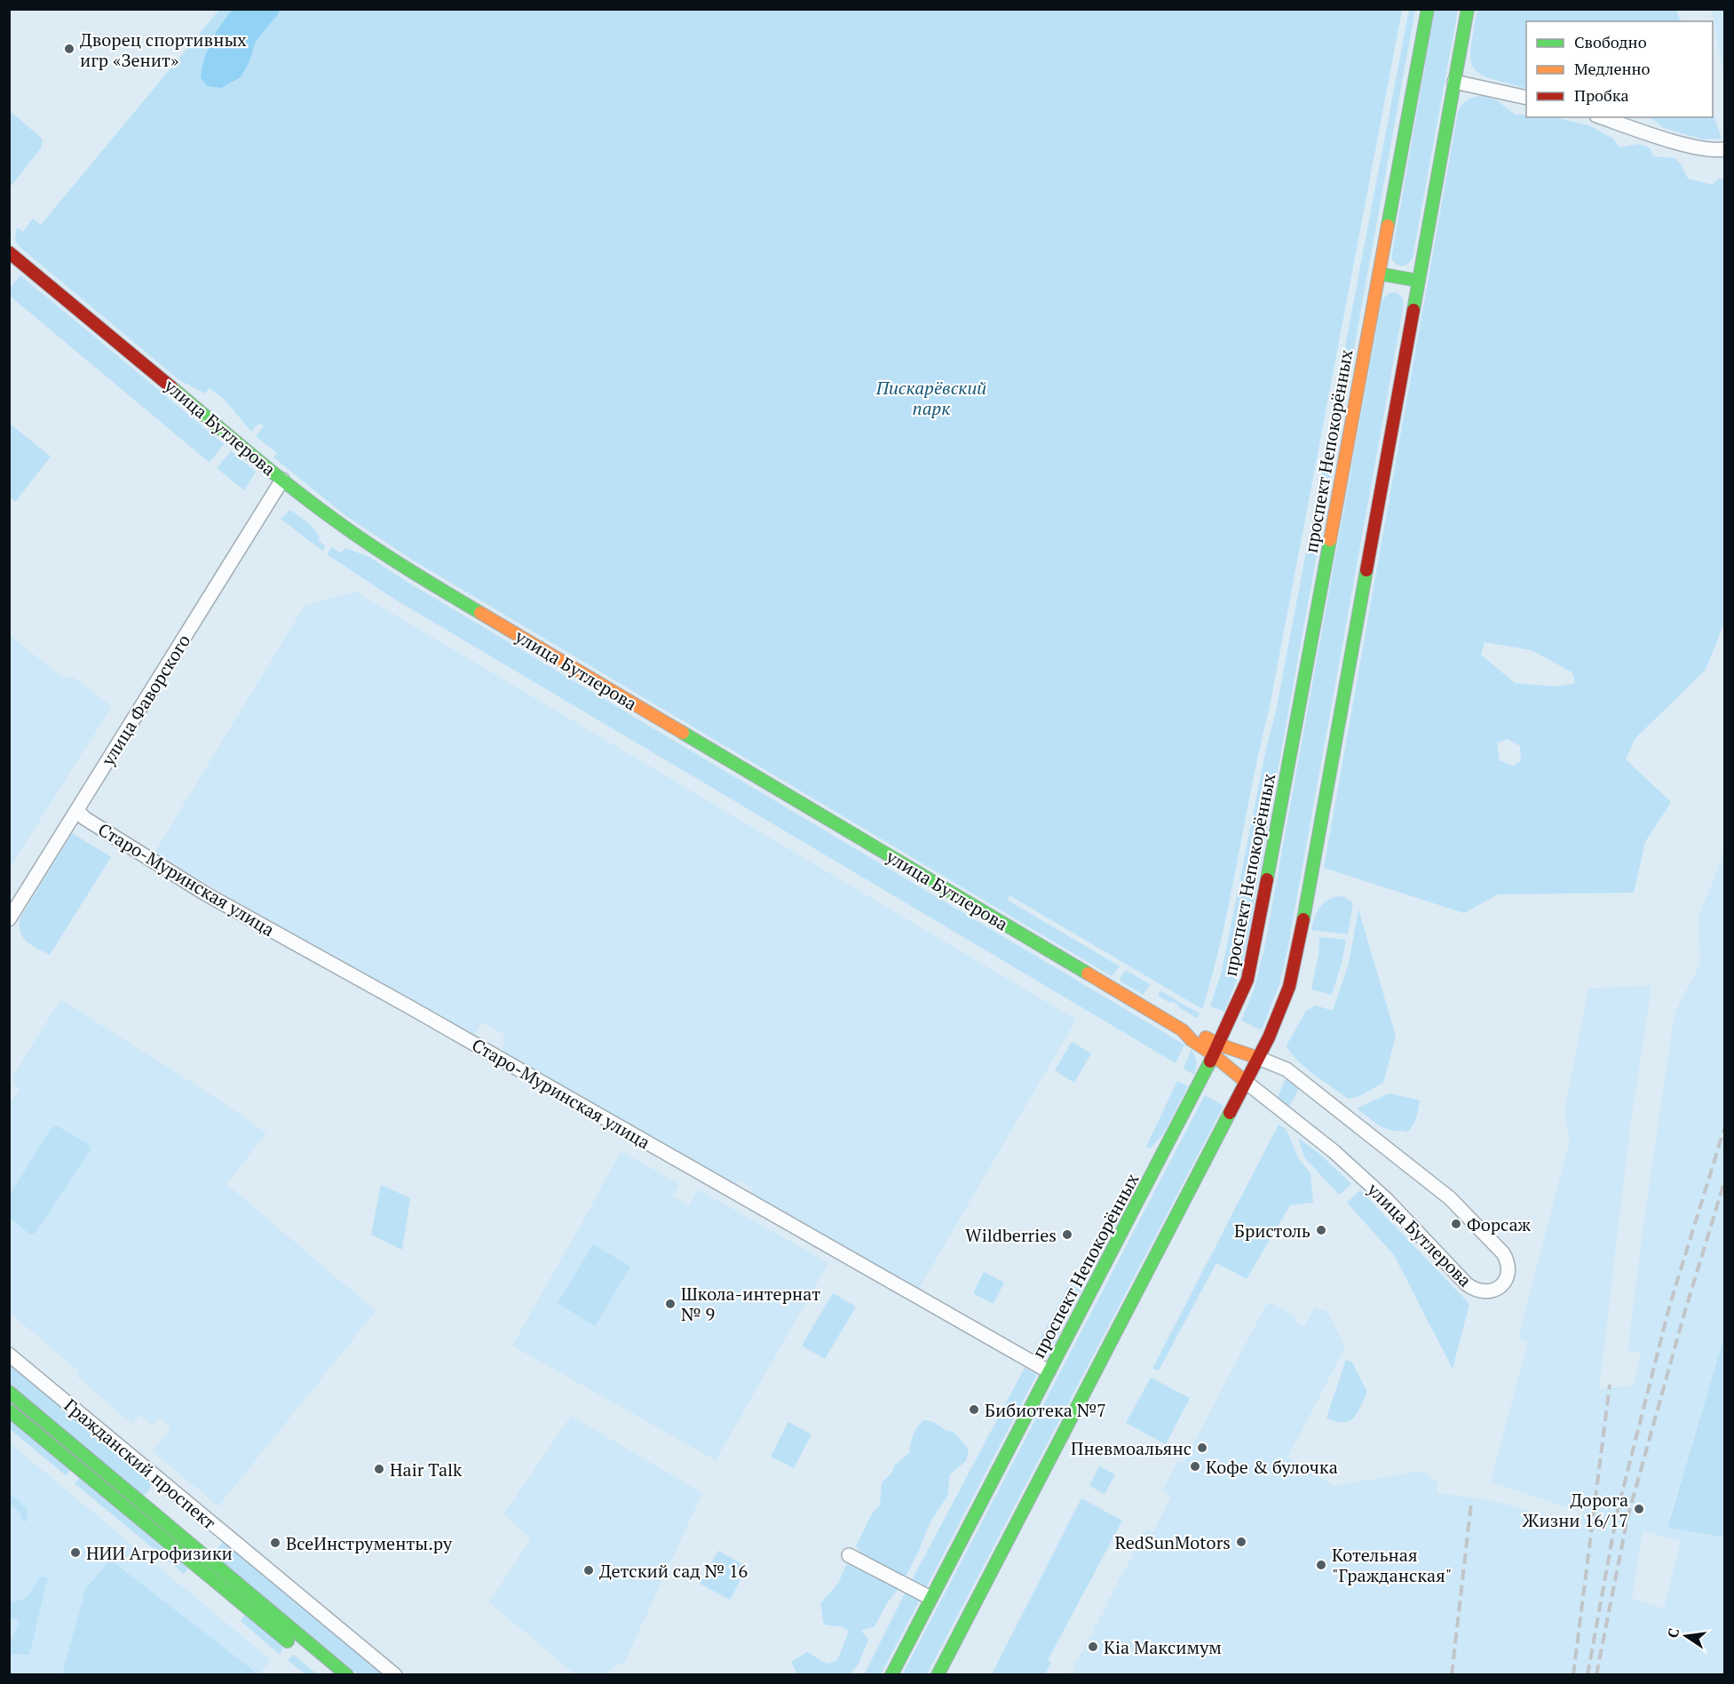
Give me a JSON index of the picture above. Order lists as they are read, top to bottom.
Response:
{
  "streets": {
    "main road": ["улица Бутлерова", "проспект Непокорённых", "Гражданский проспект"],
    "street": ["улица Фаворского", "Старо-Муринская улица"]
  },
  "crossings": [
    ["улица Бутлерова", "проспект Непокорённых"],
    ["улица Бутлерова", "улица Фаворского"],
    ["проспект Непокорённых", "Старо-Муринская улица"],
    ["улица Фаворского", "Старо-Муринская улица"]
  ],
  "parks": ["Пискарёвский парк"],
  "places": [
    "Дворец спортивных игр «Зенит»",
    "Форсаж",
    "Бристоль",
    "Wildberries",
    "Школа-интернат № 9",
    "Бибиотека №7",
    "Пневмоальянс",
    "Кофе & булочка",
    "Hair Talk",
    "Дорога Жизни 16/17",
    "RedSunMotors",
    "ВсеИнструменты.ру",
    "НИИ Агрофизики",
    "Котельная \"Гражданская\"",
    "Детский сад № 16",
    "Kia Максимум"
  ],
  "legend": ["Свободно", "Медленно", "Пробка"],
  "north": "left"
}
